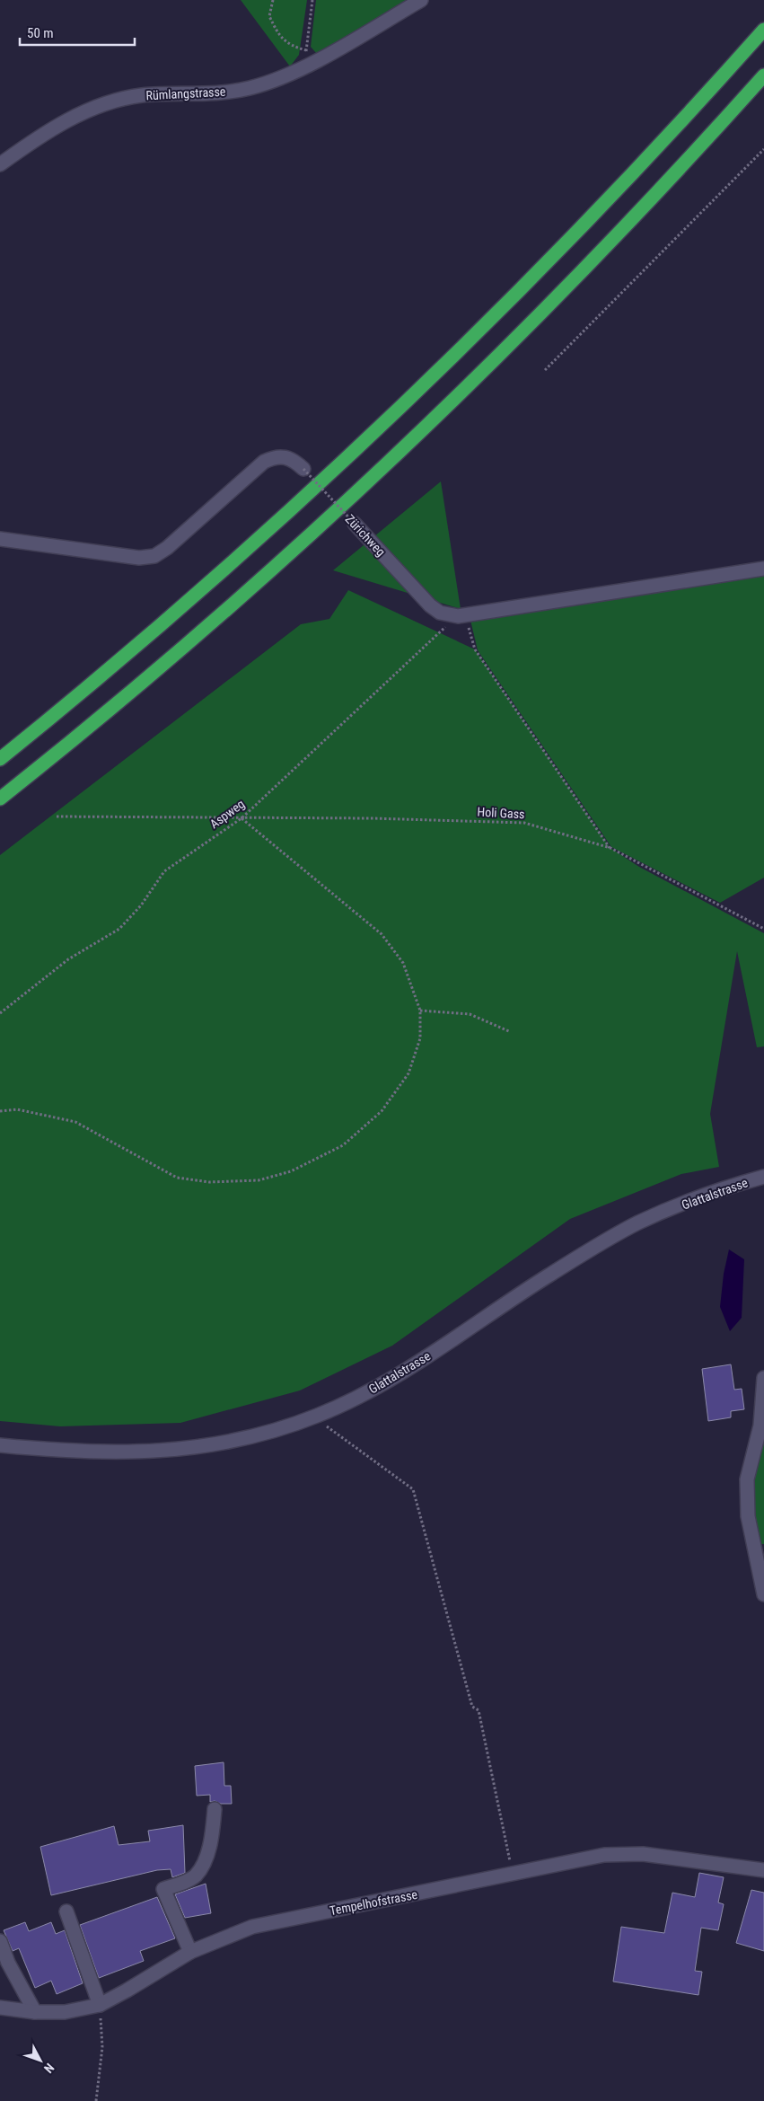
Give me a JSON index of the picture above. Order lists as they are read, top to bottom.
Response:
{
  "streets": {
    "street": [
      "Rümlangstrasse",
      "Zürichweg",
      "Glattalstrasse",
      "Tempelhofstrasse"
    ],
    "path": ["Holi Gass", "Aspweg"]
  },
  "crossings": [
    ["Zürichweg", "Aspweg"],
    ["Holi Gass", "Aspweg"]
  ],
  "scale_bar": "50 m",
  "north": "bottom right"
}
